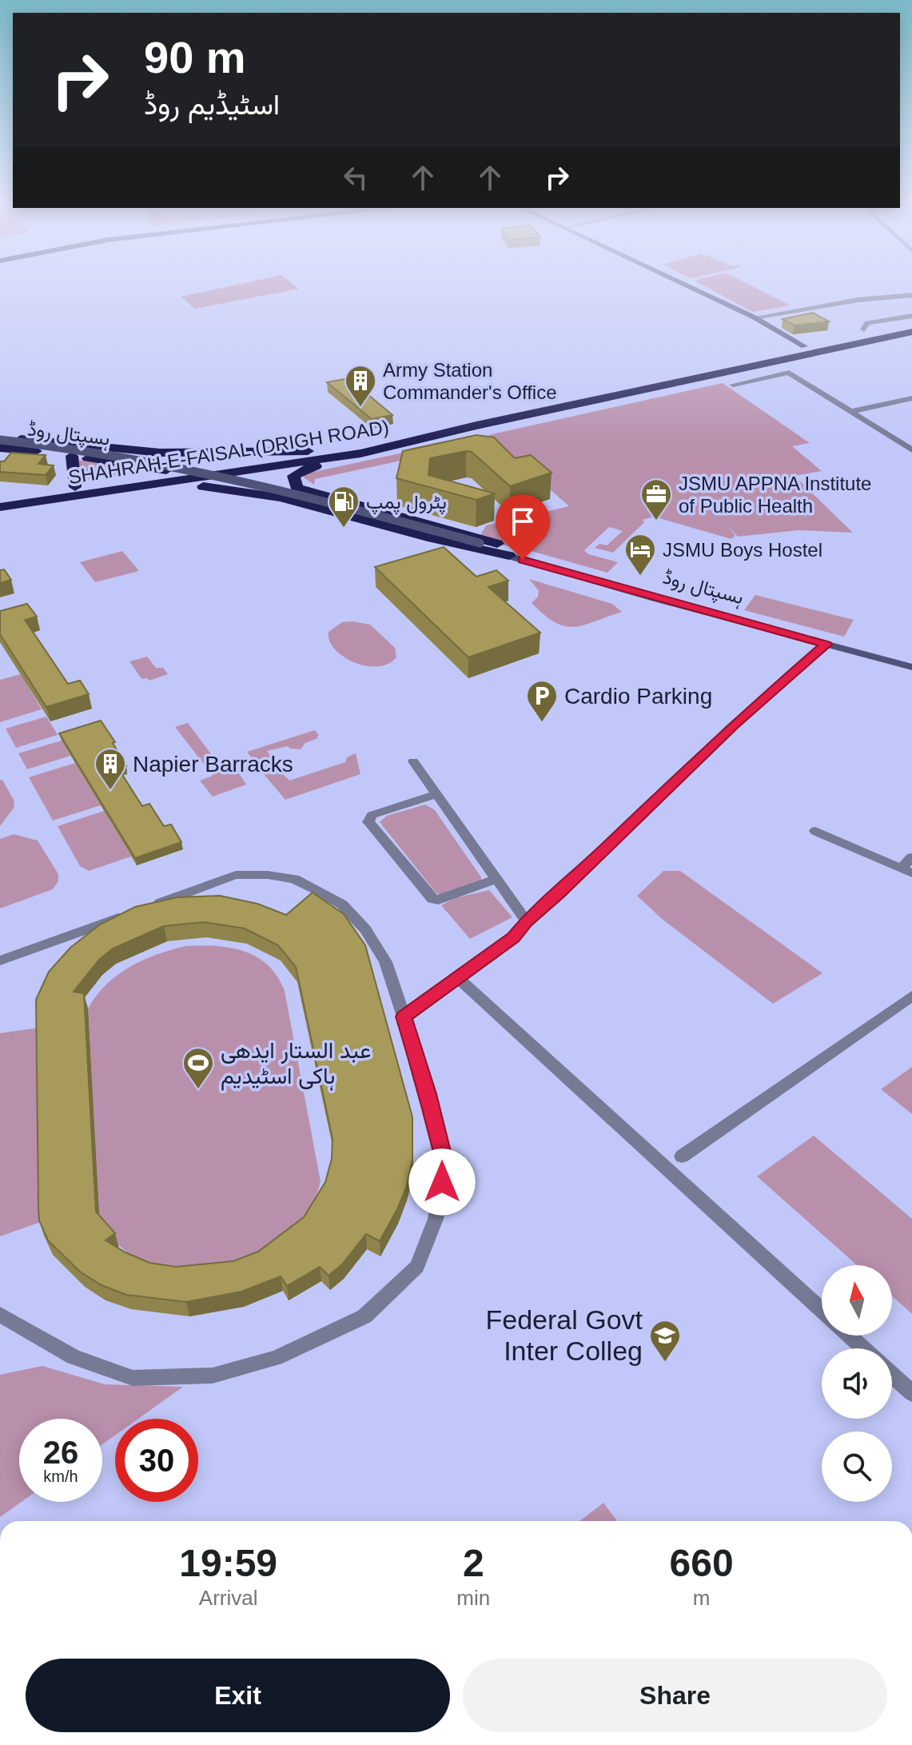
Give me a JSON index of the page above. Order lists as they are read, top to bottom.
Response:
{
  "streets": {
    "highway": ["SHAHRAH-E-FAISAL (DRIGH ROAD)"],
    "main road": ["ہسپتال روڈ"]
  },
  "places": {
    "building": ["Army Station Commander's Office", "Napier Barracks"],
    "office": ["JSMU APPNA Institute of Public Health"],
    "fuel station": ["پٹرول پمپ"],
    "hotel": ["JSMU Boys Hostel"],
    "parking": ["Cardio Parking"],
    "sports": ["عبد الستار ایدھی ہاکی اسٹیدیم"],
    "school or university": ["Federal Govt Inter Colleg"]
  },
  "north": "top",
  "page": {
    "turn": ["90 m", "اسٹیڈیم روڈ"],
    "speed": "26 km/h",
    "limit": "30",
    "eta": [
      "19:59",
      "Arrival",
      "2",
      "min",
      "660",
      "m"
    ],
    "buttons": ["Exit", "Share"]
  }
}
